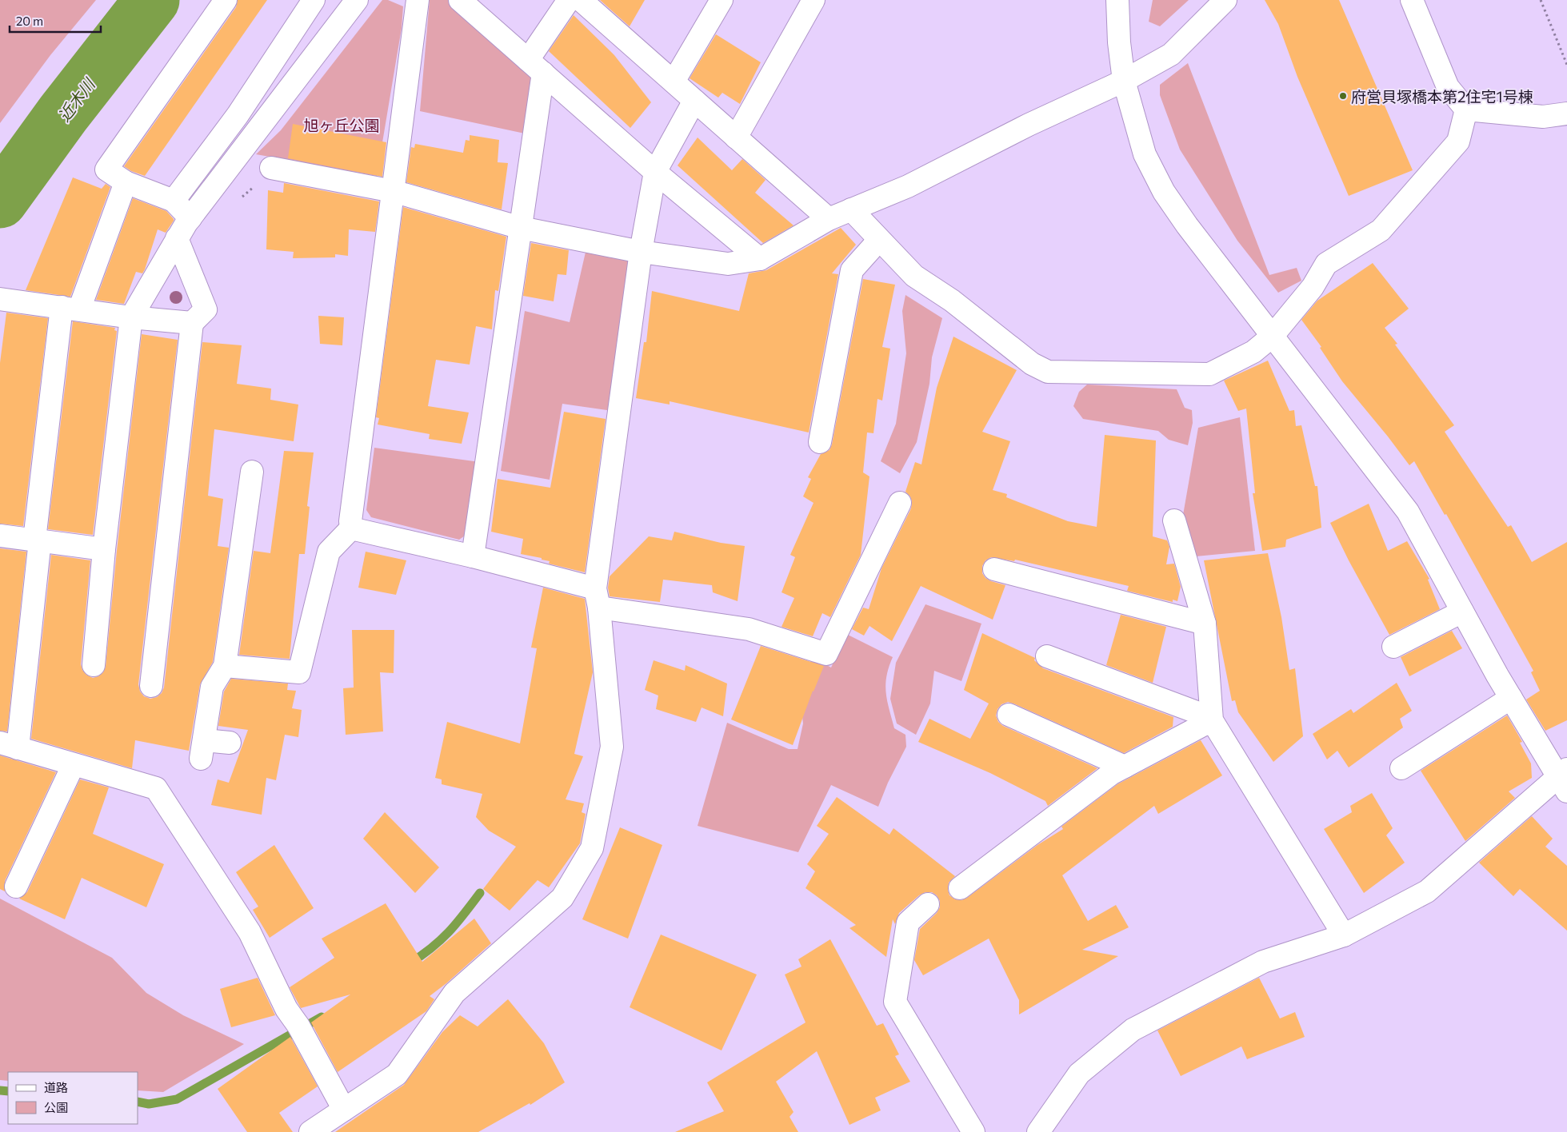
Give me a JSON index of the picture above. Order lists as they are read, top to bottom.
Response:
{
  "water": ["近木川"],
  "parks": ["旭ヶ丘公園"],
  "places": ["府営貝塚橋本第2住宅1号棟"],
  "legend": ["道路", "公園"],
  "scale_bar": "20 m"
}
